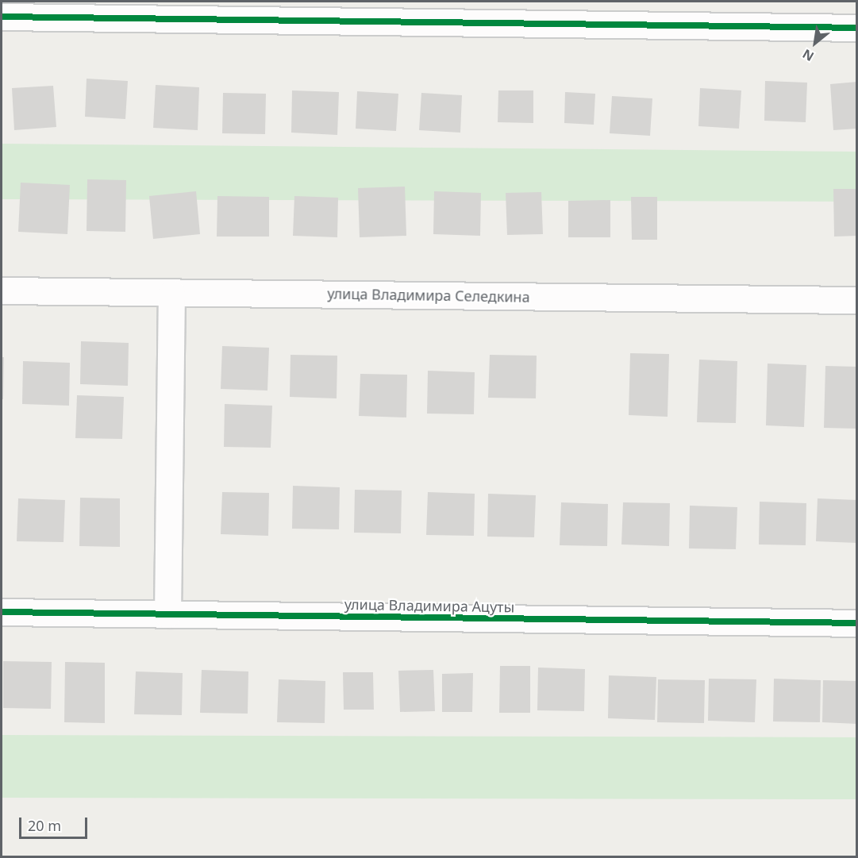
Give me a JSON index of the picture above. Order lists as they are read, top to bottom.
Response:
{
  "streets": {
    "street": ["улица Владимира Селедкина", "улица Владимира Ацуты"]
  },
  "scale_bar": "20 m",
  "north": "bottom left"
}
